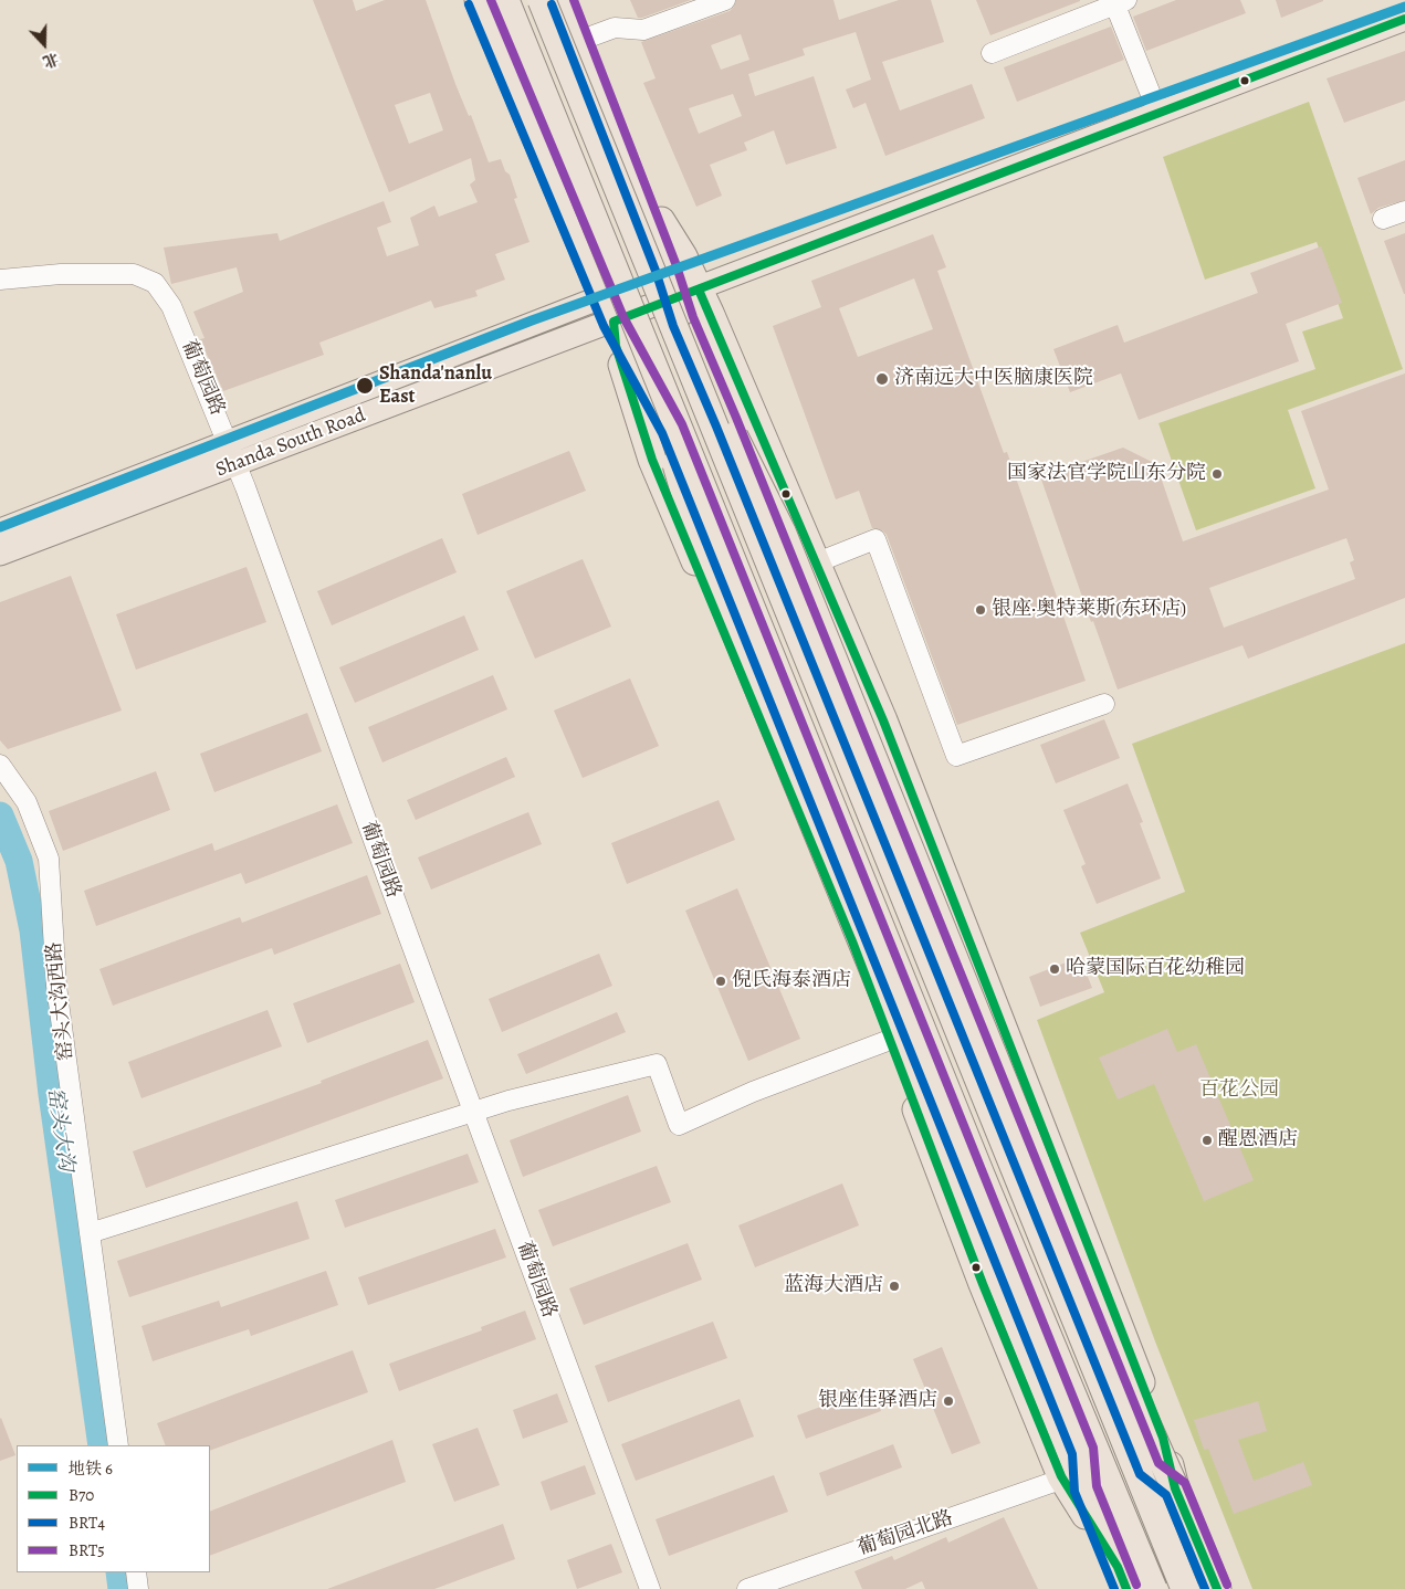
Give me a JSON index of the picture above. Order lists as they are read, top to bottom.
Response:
{
  "streets": {
    "main road": ["Shanda South Road"],
    "street": ["葡萄园路", "窑头大沟西路", "葡萄园北路"]
  },
  "crossings": [
    ["葡萄园路", "Shanda South Road"]
  ],
  "water": ["窑头大沟"],
  "parks": ["百花公园"],
  "places": [
    "济南远大中医脑康医院",
    "Shanda'nanlu East",
    "国家法官学院山东分院",
    "银座·奥特莱斯(东环店)",
    "哈蒙国际百花幼稚园",
    "倪氏海泰酒店",
    "醒恩酒店",
    "蓝海大酒店",
    "银座佳驿酒店"
  ],
  "lines": [
    "transit line BRT5",
    "transit line BRT4",
    "metro line 6",
    "transit line B70"
  ],
  "legend": [
    "地铁 6",
    "B70",
    "BRT4",
    "BRT5"
  ],
  "north": "bottom"
}
